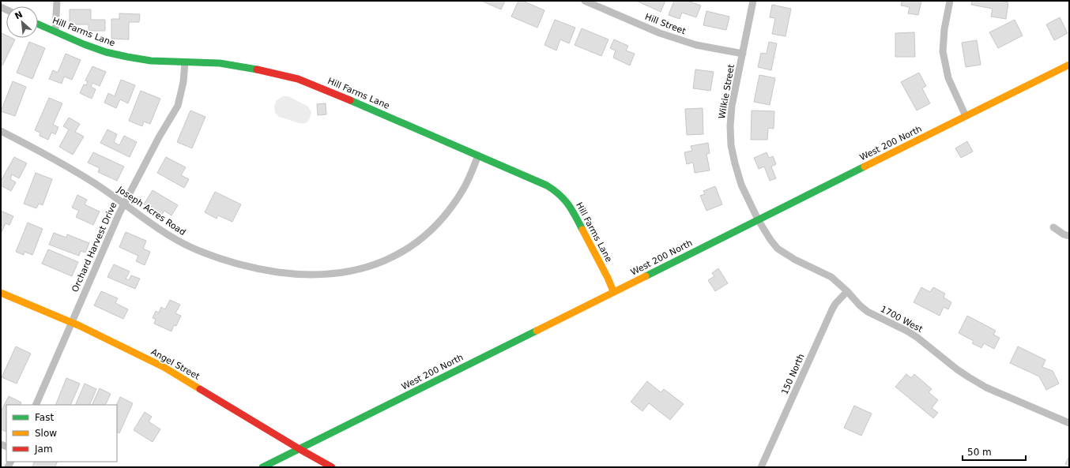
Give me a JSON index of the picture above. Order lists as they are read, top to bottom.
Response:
{
  "streets": {
    "main road": ["Hill Farms Lane", "West 200 North", "Angel Street"],
    "street": [
      "Hill Street",
      "Wilkie Street",
      "Joseph Acres Road",
      "Orchard Harvest Drive",
      "1700 West",
      "150 North"
    ]
  },
  "crossings": [
    ["Hill Street", "Wilkie Street"],
    ["Hill Farms Lane", "West 200 North"],
    ["Hill Farms Lane", "Joseph Acres Road"],
    ["Hill Farms Lane", "Orchard Harvest Drive"],
    ["Wilkie Street", "West 200 North"],
    ["Wilkie Street", "1700 West"],
    ["West 200 North", "1700 West"],
    ["West 200 North", "Angel Street"],
    ["Joseph Acres Road", "Orchard Harvest Drive"],
    ["Orchard Harvest Drive", "Angel Street"],
    ["1700 West", "150 North"]
  ],
  "legend": ["Fast", "Slow", "Jam"],
  "scale_bar": "50 m",
  "north": "top left"
}
